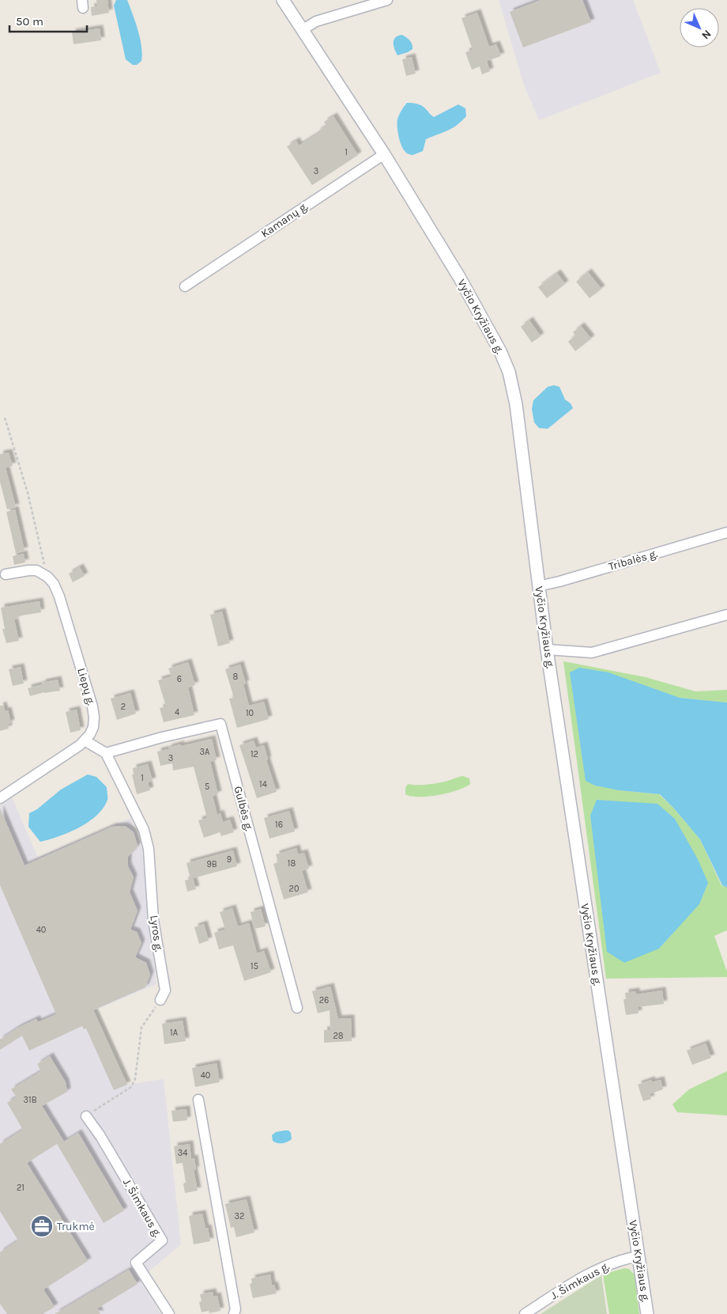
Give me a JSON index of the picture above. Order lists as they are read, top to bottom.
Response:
{
  "streets": {
    "street": [
      "Kamanų g.",
      "Vyčio Kryžiaus g.",
      "Tribalės g.",
      "Liepų g.",
      "Gulbės g.",
      "Lyros g.",
      "J. Šimkaus g."
    ]
  },
  "crossings": [
    ["Kamanų g.", "Vyčio Kryžiaus g."],
    ["Vyčio Kryžiaus g.", "Tribalės g."],
    ["Vyčio Kryžiaus g.", "J. Šimkaus g."],
    ["Gulbės g.", "Lyros g."]
  ],
  "places": {
    "office": ["Trukmė"]
  },
  "house_numbers": [
    "1",
    "3",
    "8",
    "6",
    "2",
    "4",
    "10",
    "3A",
    "12",
    "3",
    "1",
    "14",
    "5",
    "16",
    "9",
    "18",
    "9B",
    "20",
    "40",
    "15",
    "26",
    "1A",
    "28",
    "40",
    "31B",
    "34",
    "21",
    "32"
  ],
  "scale_bar": "50 m",
  "north": "bottom right"
}
